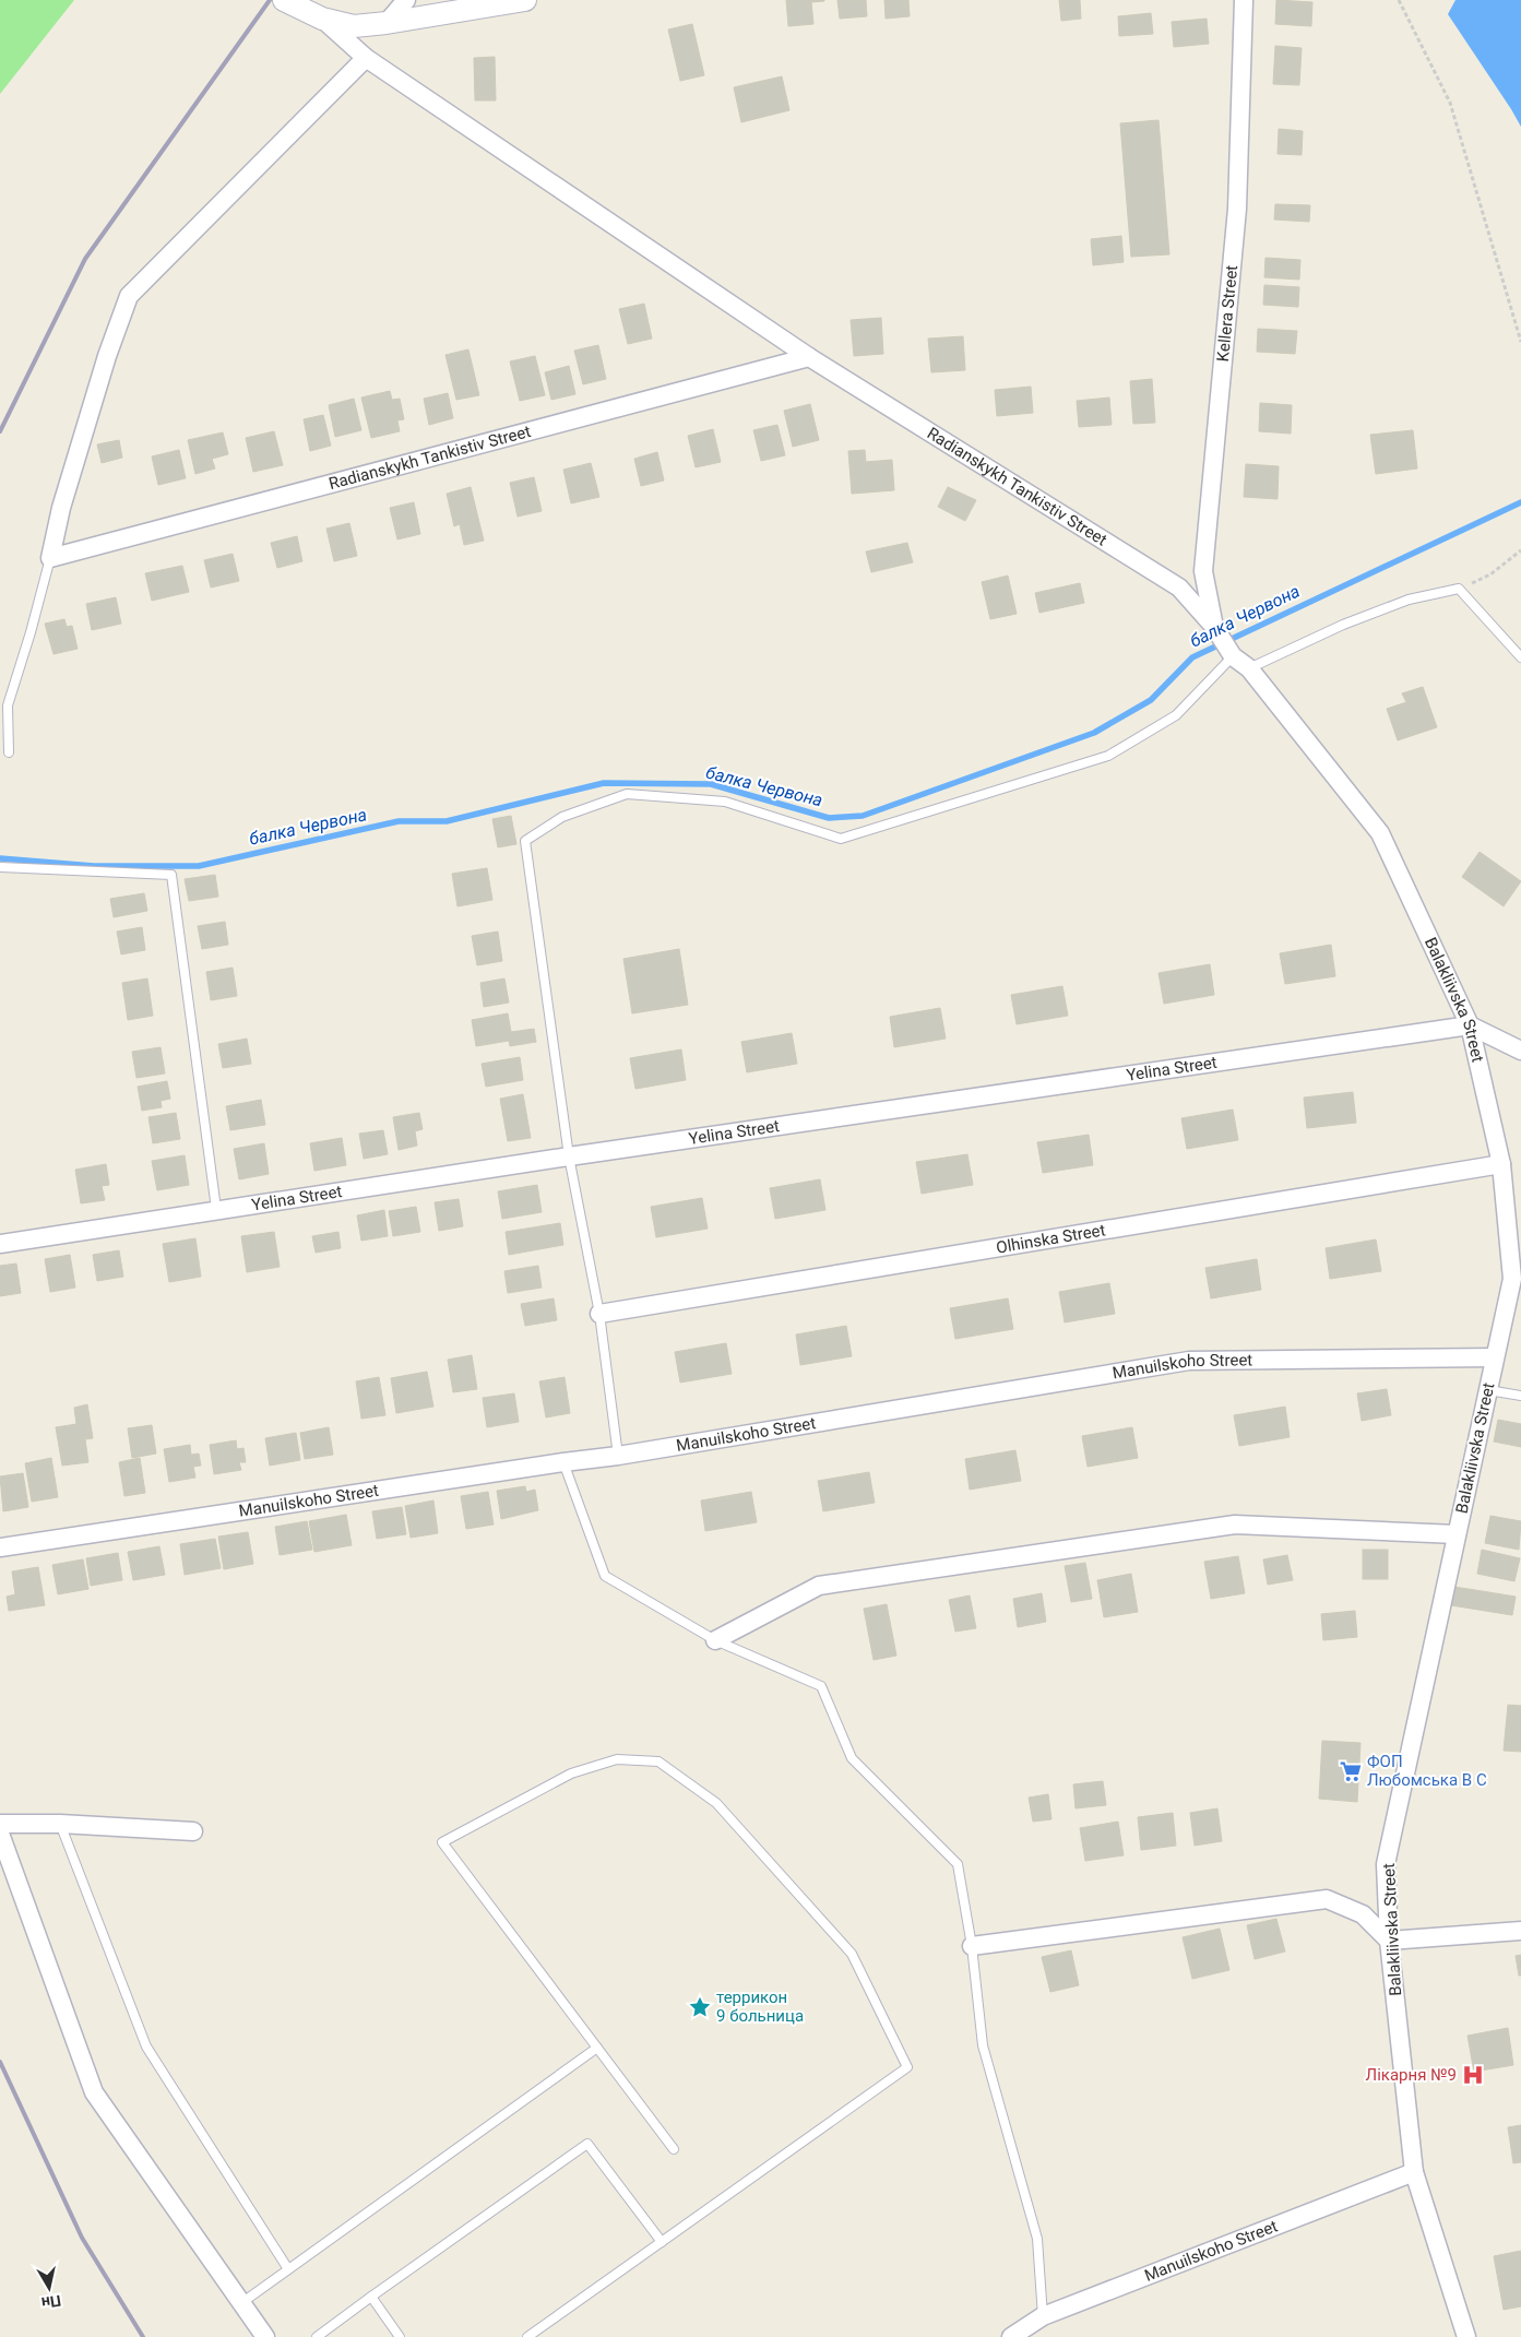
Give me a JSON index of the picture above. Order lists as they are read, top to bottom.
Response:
{
  "streets": {
    "street": [
      "Kellera Street",
      "Radianskykh Tankistiv Street",
      "Balakliivska Street",
      "Yelina Street",
      "Olhinska Street",
      "Manuilskoho Street"
    ]
  },
  "crossings": [
    ["Kellera Street", "Radianskykh Tankistiv Street"],
    ["Kellera Street", "Balakliivska Street"],
    ["Radianskykh Tankistiv Street", "Balakliivska Street"],
    ["Balakliivska Street", "Yelina Street"],
    ["Balakliivska Street", "Olhinska Street"],
    ["Balakliivska Street", "Manuilskoho Street"]
  ],
  "water": ["балка Червона"],
  "places": {
    "supermarket": ["ФОП Любомська В С"],
    "place": ["террикон 9 больница"],
    "hospital": ["Лікарня №9"]
  },
  "north": "bottom"
}
